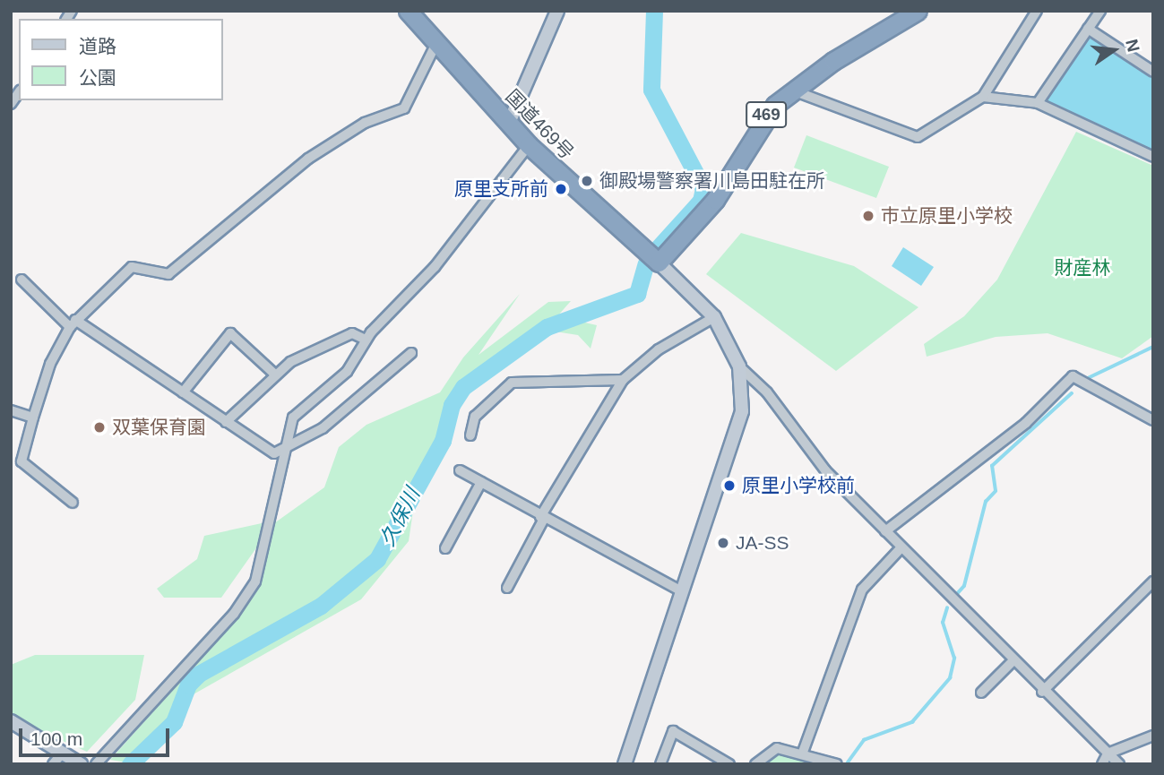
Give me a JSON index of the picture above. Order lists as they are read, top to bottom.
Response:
{
  "streets": {
    "highway": ["469", "国道469号"]
  },
  "crossings": [
    ["469", "国道469号"]
  ],
  "water": ["久保川"],
  "parks": ["財産林"],
  "places": [
    "御殿場警察署川島田駐在所",
    "原里支所前",
    "市立原里小学校",
    "双葉保育園",
    "原里小学校前",
    "JA-SS"
  ],
  "legend": ["道路", "公園"],
  "scale_bar": "100 m",
  "north": "right"
}
